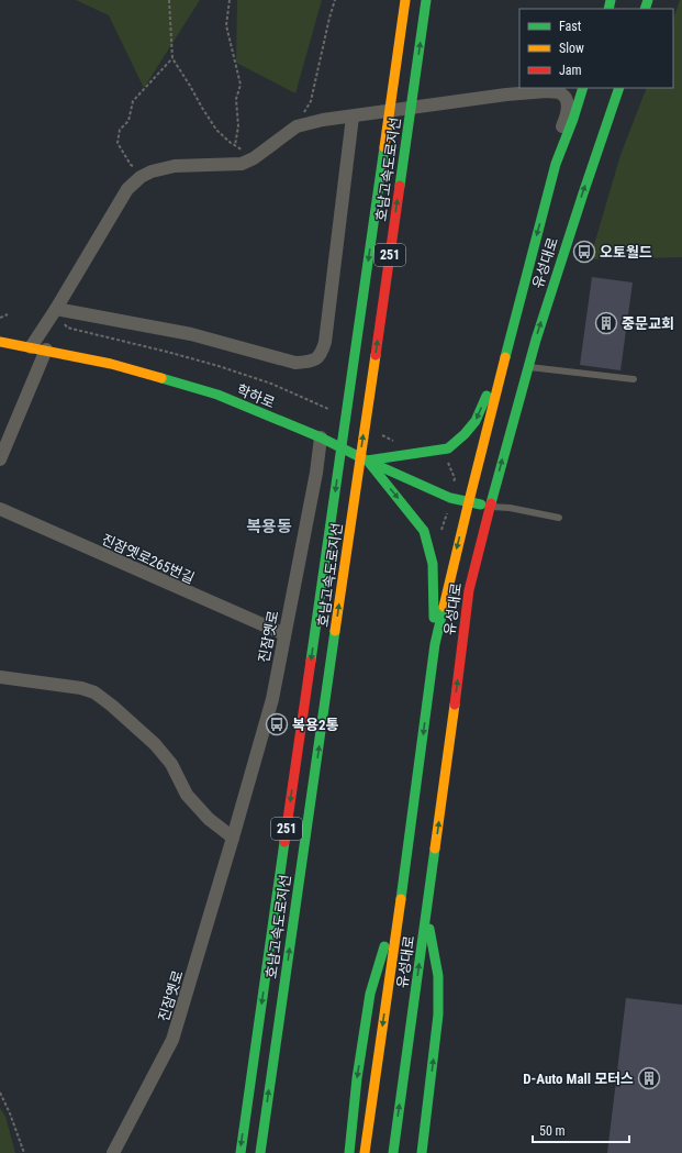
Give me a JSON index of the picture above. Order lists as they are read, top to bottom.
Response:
{
  "streets": {
    "main road": [
      "호남고속도로지선",
      "251",
      "유성대로",
      "학하로"
    ],
    "street": ["진잠옛로265번길", "진잠옛로"]
  },
  "crossings": [
    ["유성대로", "학하로"],
    ["학하로", "진잠옛로"],
    ["진잠옛로265번길", "진잠옛로"]
  ],
  "districts": ["복용동"],
  "places": {
    "bus stop": ["오토월드", "복용2통"],
    "building": ["중문교회", "D-Auto Mall 모터스"]
  },
  "legend": ["Fast", "Slow", "Jam"],
  "scale_bar": "50 m"
}
